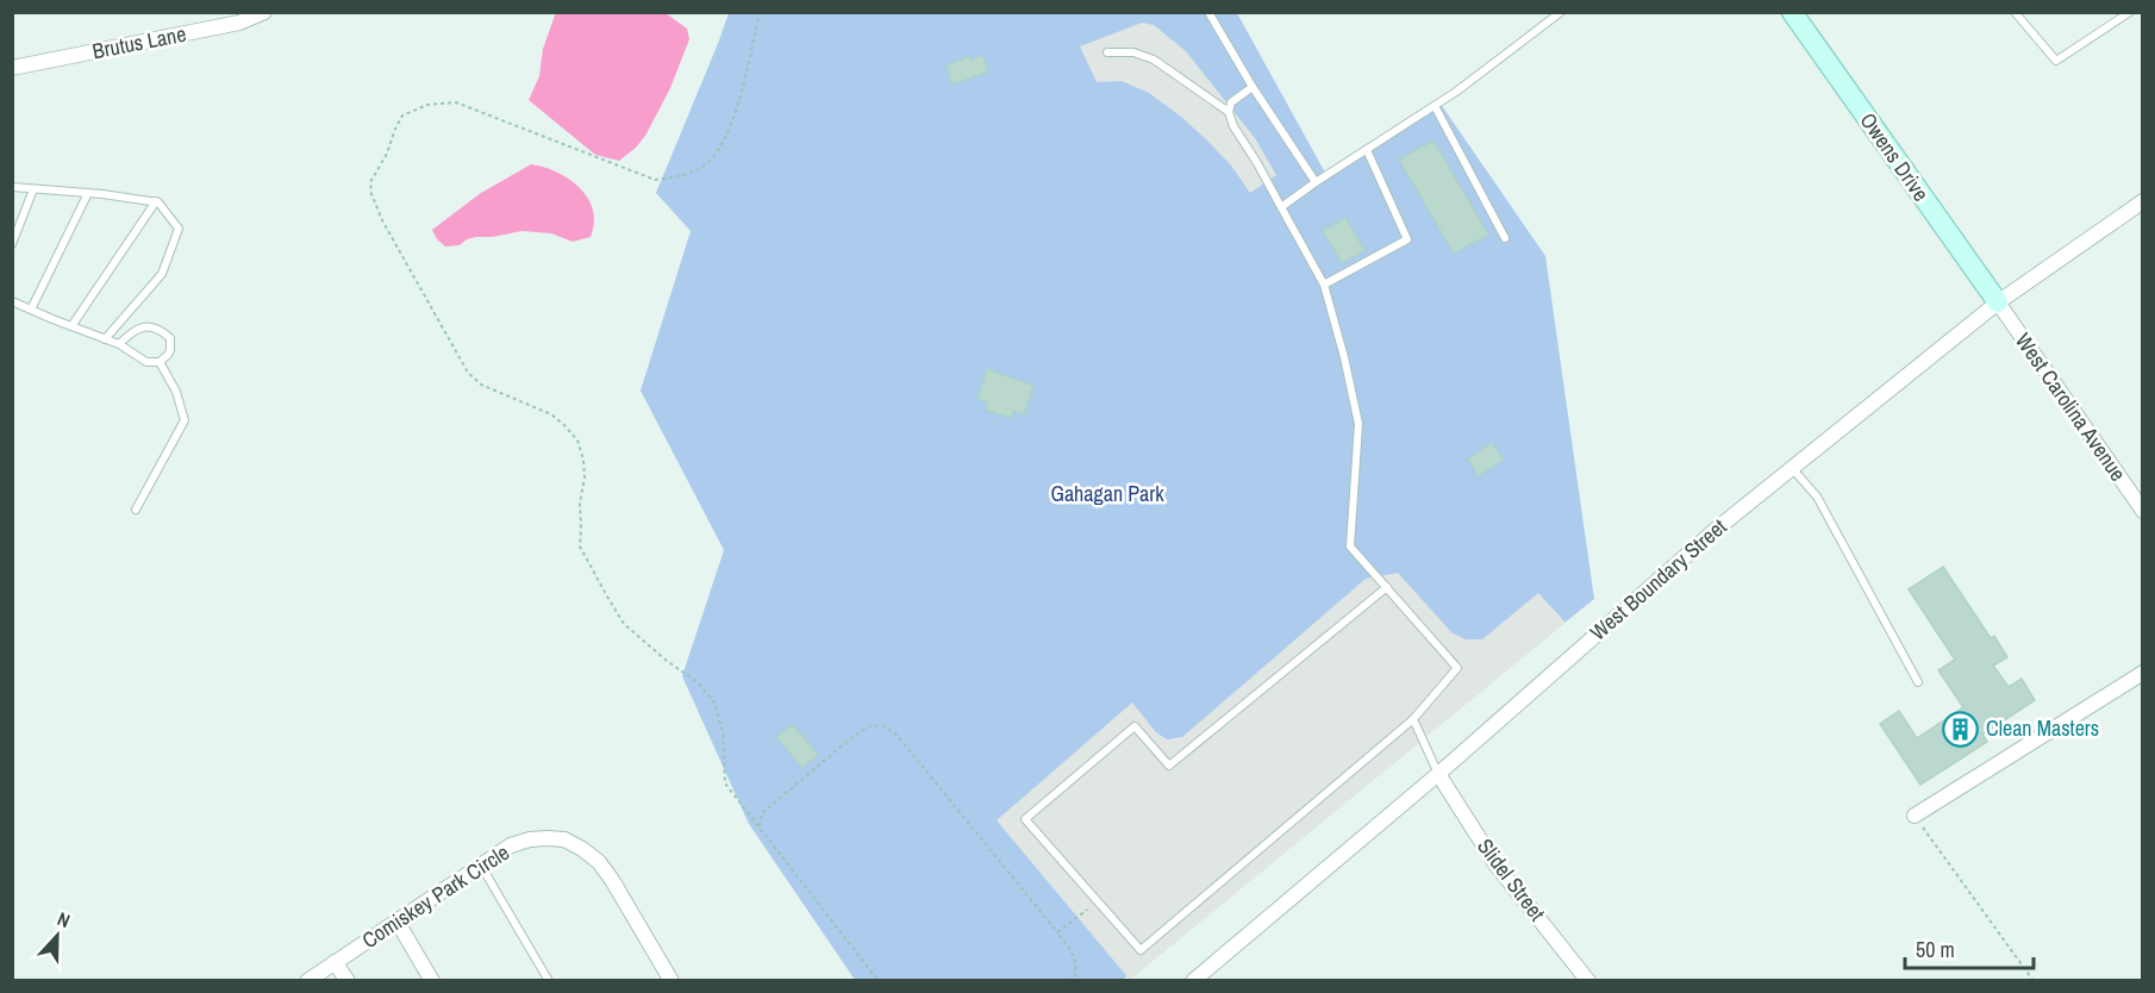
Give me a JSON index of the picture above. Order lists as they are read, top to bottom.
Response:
{
  "streets": {
    "street": [
      "Brutus Lane",
      "Owens Drive",
      "West Carolina Avenue",
      "West Boundary Street",
      "Slidel Street",
      "Comiskey Park Circle"
    ]
  },
  "crossings": [
    ["Owens Drive", "West Carolina Avenue"],
    ["Owens Drive", "West Boundary Street"],
    ["West Carolina Avenue", "West Boundary Street"],
    ["West Boundary Street", "Slidel Street"]
  ],
  "parks": ["Gahagan Park"],
  "places": {
    "building": ["Clean Masters"]
  },
  "scale_bar": "50 m",
  "north": "top"
}
